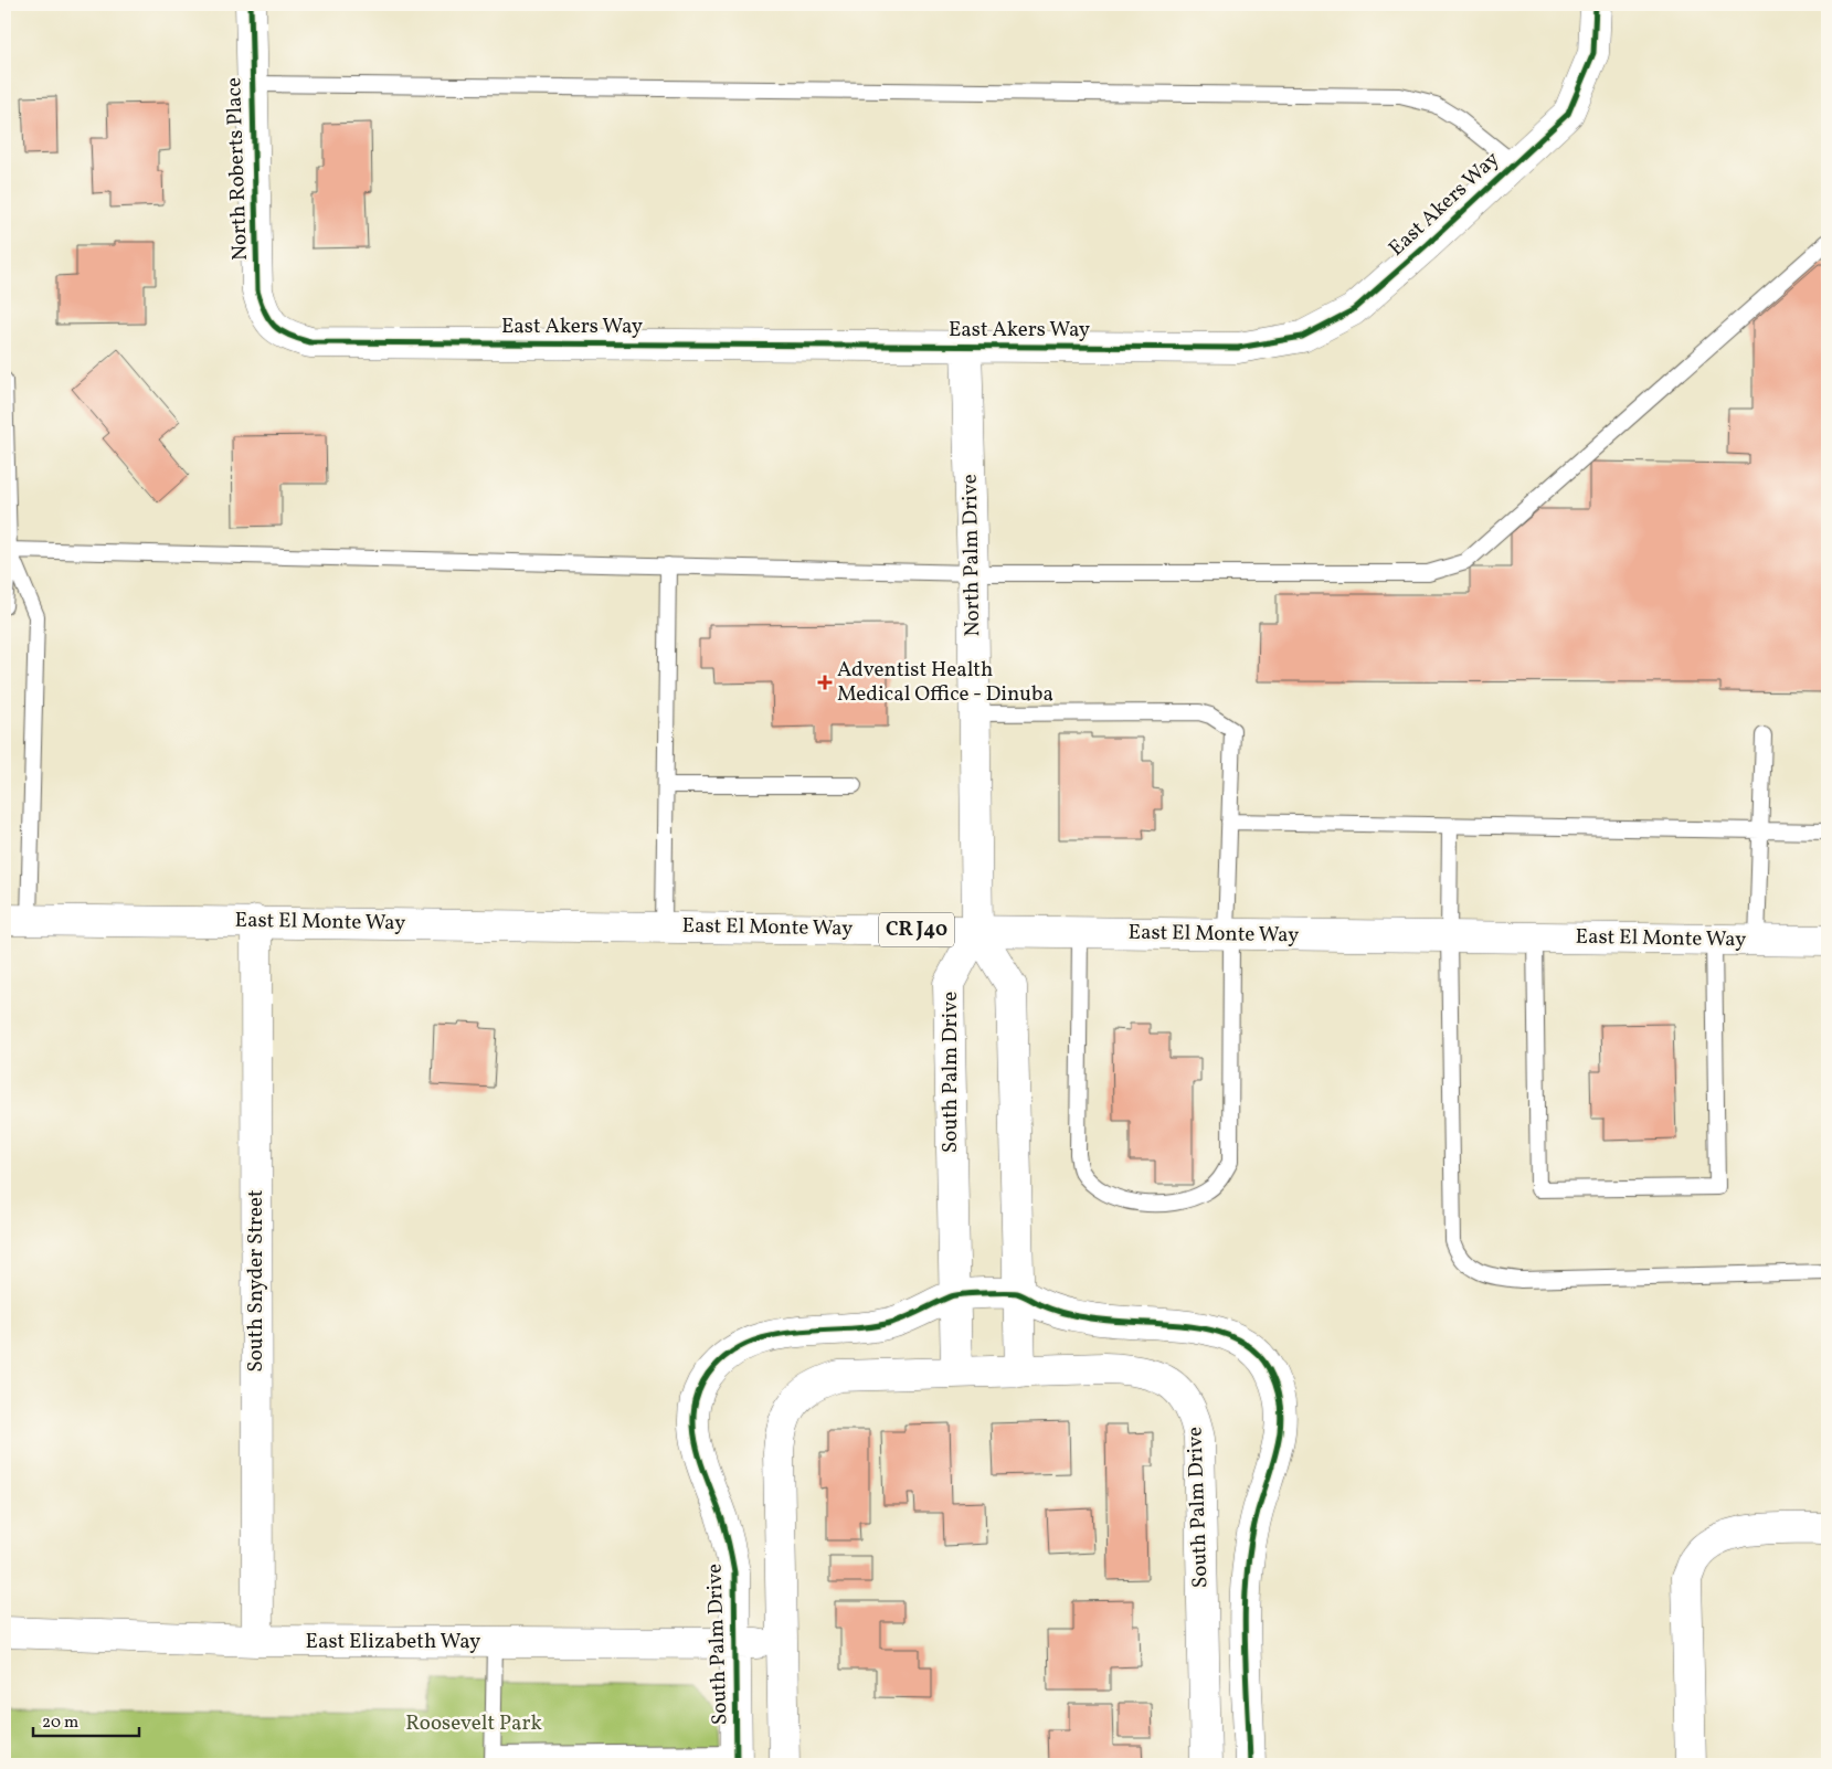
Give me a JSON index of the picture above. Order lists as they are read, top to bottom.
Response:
{
  "streets": {
    "street": [
      "North Roberts Place",
      "East Akers Way",
      "North Palm Drive",
      "East El Monte Way",
      "CR J40",
      "South Palm Drive",
      "South Snyder Street",
      "East Elizabeth Way"
    ]
  },
  "crossings": [
    ["North Roberts Place", "East Akers Way"],
    ["East Akers Way", "North Palm Drive"],
    ["North Palm Drive", "East El Monte Way"],
    ["North Palm Drive", "South Palm Drive"],
    ["East El Monte Way", "South Palm Drive"],
    ["East El Monte Way", "South Snyder Street"],
    ["South Palm Drive", "East Elizabeth Way"],
    ["South Snyder Street", "East Elizabeth Way"]
  ],
  "parks": ["Roosevelt Park"],
  "places": {
    "health": ["Adventist Health Medical Office - Dinuba"]
  },
  "scale_bar": "20 m"
}
